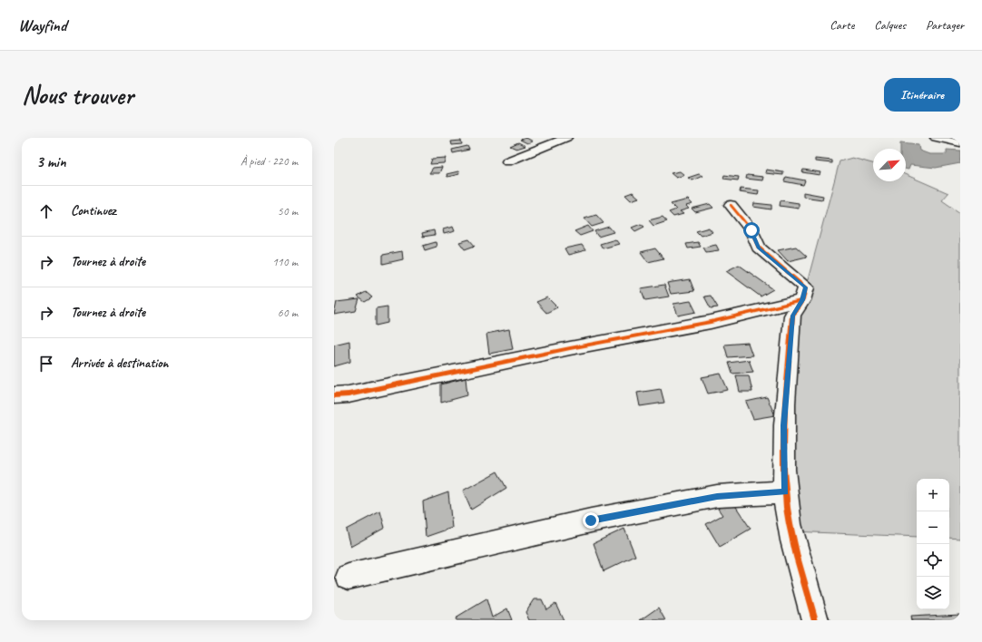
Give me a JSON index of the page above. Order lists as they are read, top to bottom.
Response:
{
  "north": "top right",
  "page": {
    "header": "Wayfind",
    "nav": ["Carte", "Calques", "Partager"],
    "buttons": "Itinéraire",
    "title": "Nous trouver",
    "heading": ["3 min", "À pied · 220 m"],
    "list": [
      ["Continuez", "50 m"],
      ["Tournez à droite", "110 m"],
      ["Tournez à droite", "60 m"],
      "Arrivée à destination"
    ],
    "map_buttons": ["+", "−"]
  }
}
